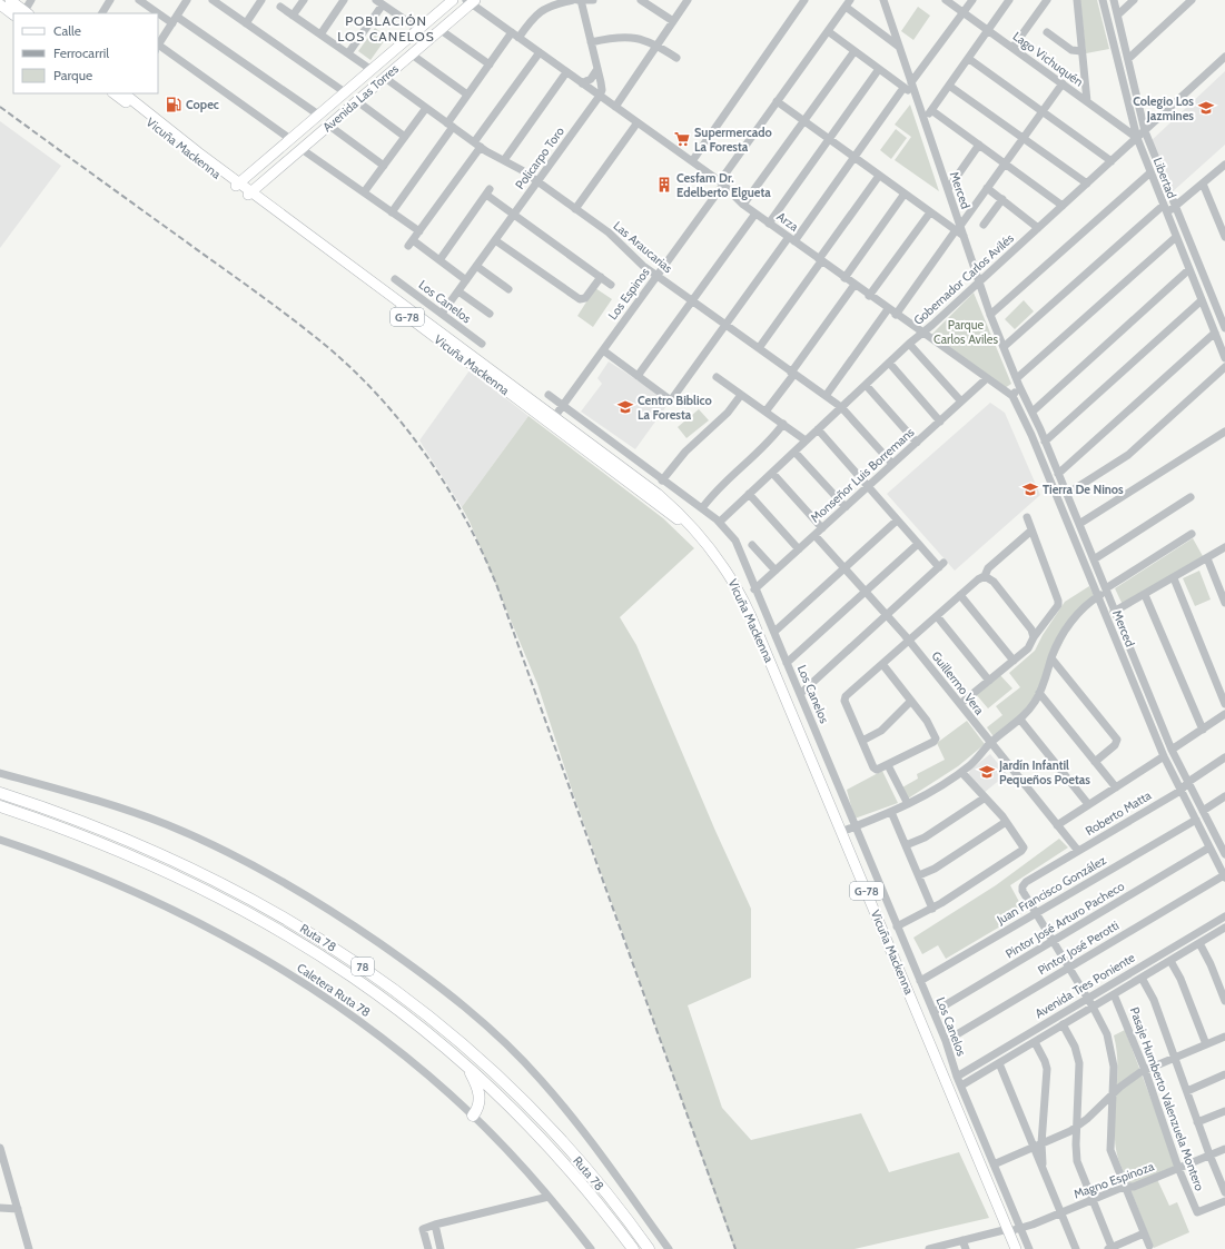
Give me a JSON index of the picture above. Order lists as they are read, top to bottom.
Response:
{
  "streets": {
    "highway": ["Ruta 78", "78"],
    "main road": ["Avenida Las Torres", "Vicuña Mackenna", "G-78"],
    "street": [
      "Lago Vichuquén",
      "Policarpo Toro",
      "Libertad",
      "Merced",
      "Arza",
      "Las Araucarias",
      "Gobernador Carlos Avilés",
      "Los Espinos",
      "Los Canelos",
      "Monseñor Luis Borremans",
      "Guillermo Vera",
      "Roberto Matta",
      "Juan Francisco González",
      "Pintor José Arturo Pacheco",
      "Pintor José Perotti",
      "Avenida Tres Poniente",
      "Caletera Ruta 78",
      "Pasaje Humberto Valenzuela Montero",
      "Magno Espinoza"
    ]
  },
  "crossings": [
    ["Lago Vichuquén", "Libertad"],
    ["Lago Vichuquén", "Gobernador Carlos Avilés"],
    ["Avenida Las Torres", "Vicuña Mackenna"],
    ["Avenida Las Torres", "Arza"],
    ["Avenida Las Torres", "Las Araucarias"],
    ["Vicuña Mackenna", "Los Espinos"],
    ["Vicuña Mackenna", "Magno Espinoza"],
    ["Policarpo Toro", "Arza"],
    ["Policarpo Toro", "Las Araucarias"],
    ["Policarpo Toro", "Los Canelos"],
    ["Libertad", "Gobernador Carlos Avilés"],
    ["Merced", "Arza"],
    ["Merced", "Gobernador Carlos Avilés"],
    ["Merced", "Roberto Matta"],
    ["Merced", "Juan Francisco González"],
    ["Merced", "Pintor José Arturo Pacheco"],
    ["Merced", "Pintor José Perotti"],
    ["Arza", "Gobernador Carlos Avilés"],
    ["Arza", "Los Espinos"],
    ["Arza", "Monseñor Luis Borremans"],
    ["Las Araucarias", "Gobernador Carlos Avilés"],
    ["Las Araucarias", "Los Espinos"],
    ["Las Araucarias", "Monseñor Luis Borremans"],
    ["Gobernador Carlos Avilés", "Los Canelos"],
    ["Los Espinos", "Los Canelos"],
    ["Los Canelos", "Monseñor Luis Borremans"],
    ["Los Canelos", "Juan Francisco González"],
    ["Los Canelos", "Pintor José Arturo Pacheco"],
    ["Los Canelos", "Pintor José Perotti"],
    ["Los Canelos", "Avenida Tres Poniente"],
    ["Monseñor Luis Borremans", "Guillermo Vera"],
    ["Guillermo Vera", "Roberto Matta"],
    ["Roberto Matta", "Juan Francisco González"],
    ["Avenida Tres Poniente", "Pasaje Humberto Valenzuela Montero"],
    ["Pasaje Humberto Valenzuela Montero", "Magno Espinoza"]
  ],
  "districts": ["POBLACIÓN LOS CANELOS"],
  "parks": ["Parque Carlos Aviles"],
  "places": {
    "fuel station": ["Copec"],
    "school or university": [
      "Colegio Los Jazmines",
      "Centro Biblico La Foresta",
      "Tierra De Ninos",
      "Jardín Infantil Pequeños Poetas"
    ],
    "supermarket": ["Supermercado La Foresta"],
    "building": ["Cesfam Dr. Edelberto Elgueta"]
  },
  "legend": ["Calle", "Ferrocarril", "Parque"]
}
